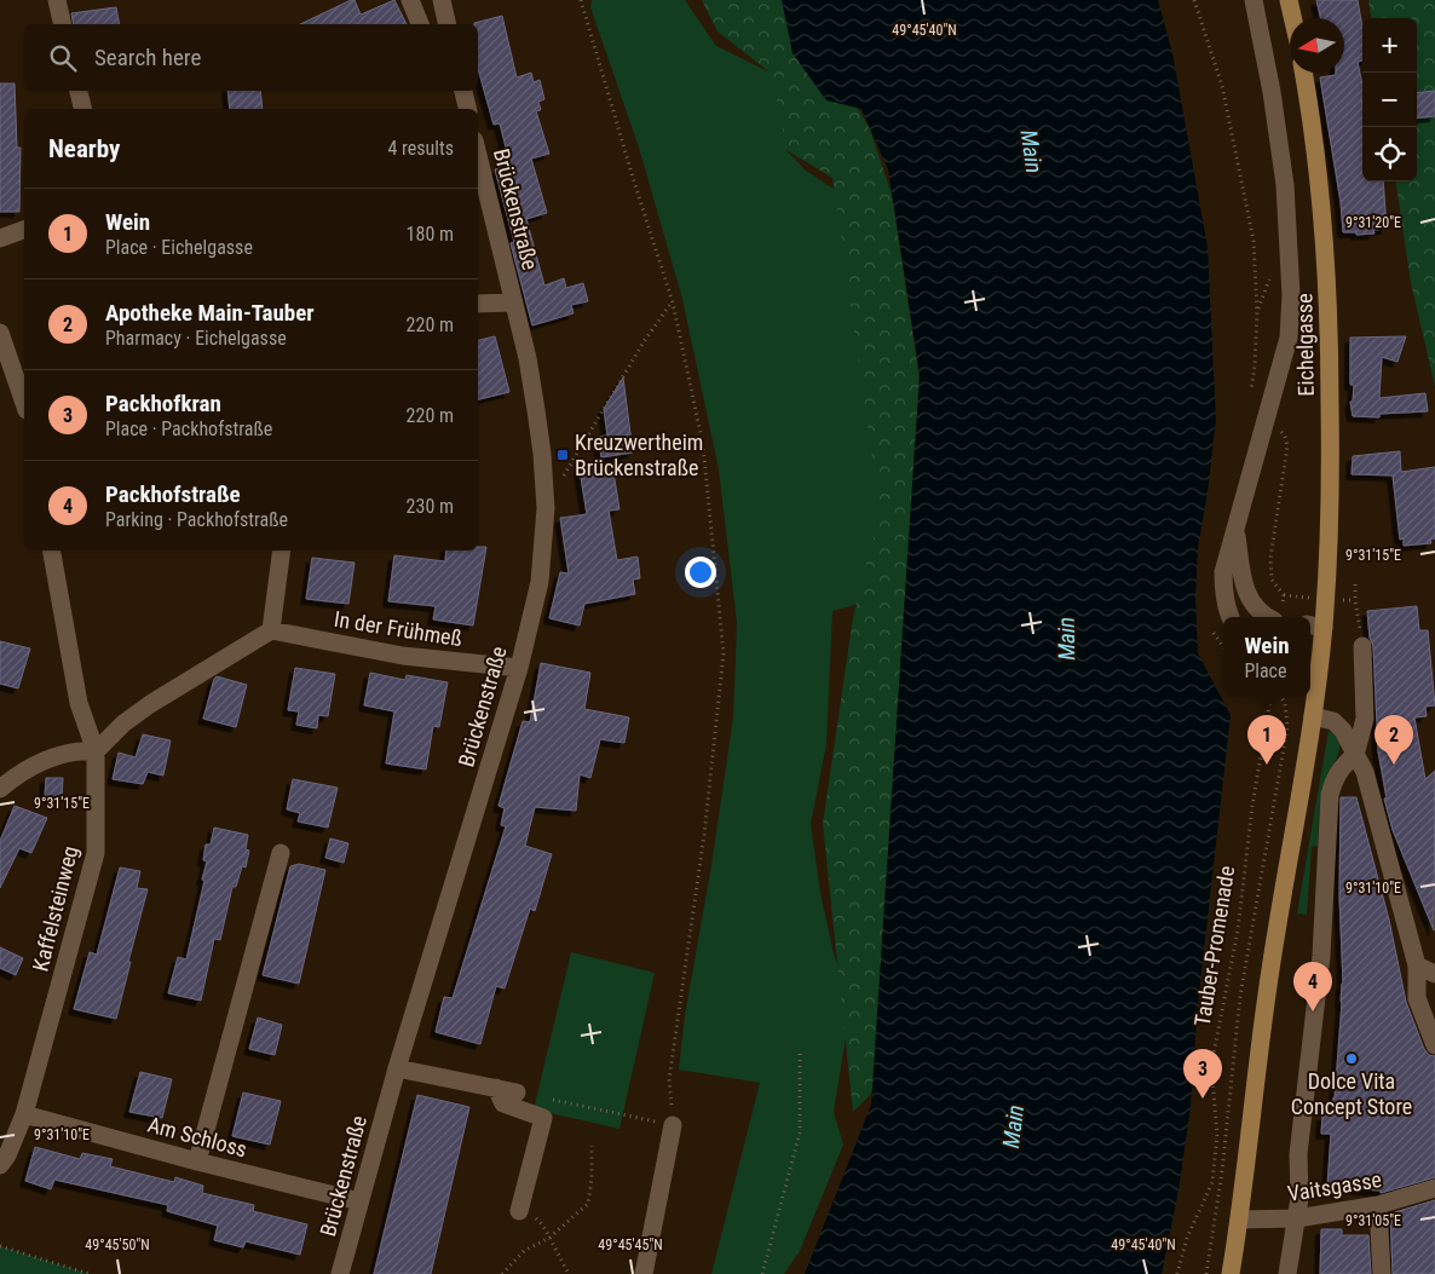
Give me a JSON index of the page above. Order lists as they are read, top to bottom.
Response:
{
  "streets": {
    "main road": ["Eichelgasse"],
    "street": [
      "Brückenstraße",
      "In der Frühmeß",
      "Kaffelsteinweg",
      "Am Schloss",
      "Vaitsgasse"
    ],
    "path": ["Tauber-Promenade"]
  },
  "crossings": [
    ["Brückenstraße", "In der Frühmeß"],
    ["Brückenstraße", "Am Schloss"],
    ["Eichelgasse", "Vaitsgasse"],
    ["Kaffelsteinweg", "Am Schloss"]
  ],
  "water": ["Main"],
  "places": {
    "transit": ["Kreuzwertheim Brückenstraße"],
    "other": ["Dolce Vita Concept Store"]
  },
  "north": "left",
  "page": {
    "map_buttons": ["+", "−"],
    "search": "Search here",
    "heading": ["Nearby", "4 results"],
    "list": [
      {
        "mark": "1",
        "name": "Wein",
        "note": "Place · Eichelgasse",
        "value": "180 m"
      },
      {
        "mark": "2",
        "name": "Apotheke Main-Tauber",
        "note": "Pharmacy · Eichelgasse",
        "value": "220 m"
      },
      {
        "mark": "3",
        "name": "Packhofkran",
        "note": "Place · Packhofstraße",
        "value": "220 m"
      },
      {
        "mark": "4",
        "name": "Packhofstraße",
        "note": "Parking · Packhofstraße",
        "value": "230 m"
      }
    ],
    "popup": ["Wein", "Place"],
    "pins": [
      "1",
      "2",
      "4",
      "3"
    ]
  },
  "coordinates": [
    "49°45'40\"N",
    "9°31'20\"E",
    "9°31'15\"E",
    "9°31'10\"E",
    "9°31'05\"E",
    "49°45'50\"N",
    "49°45'45\"N"
  ]
}
